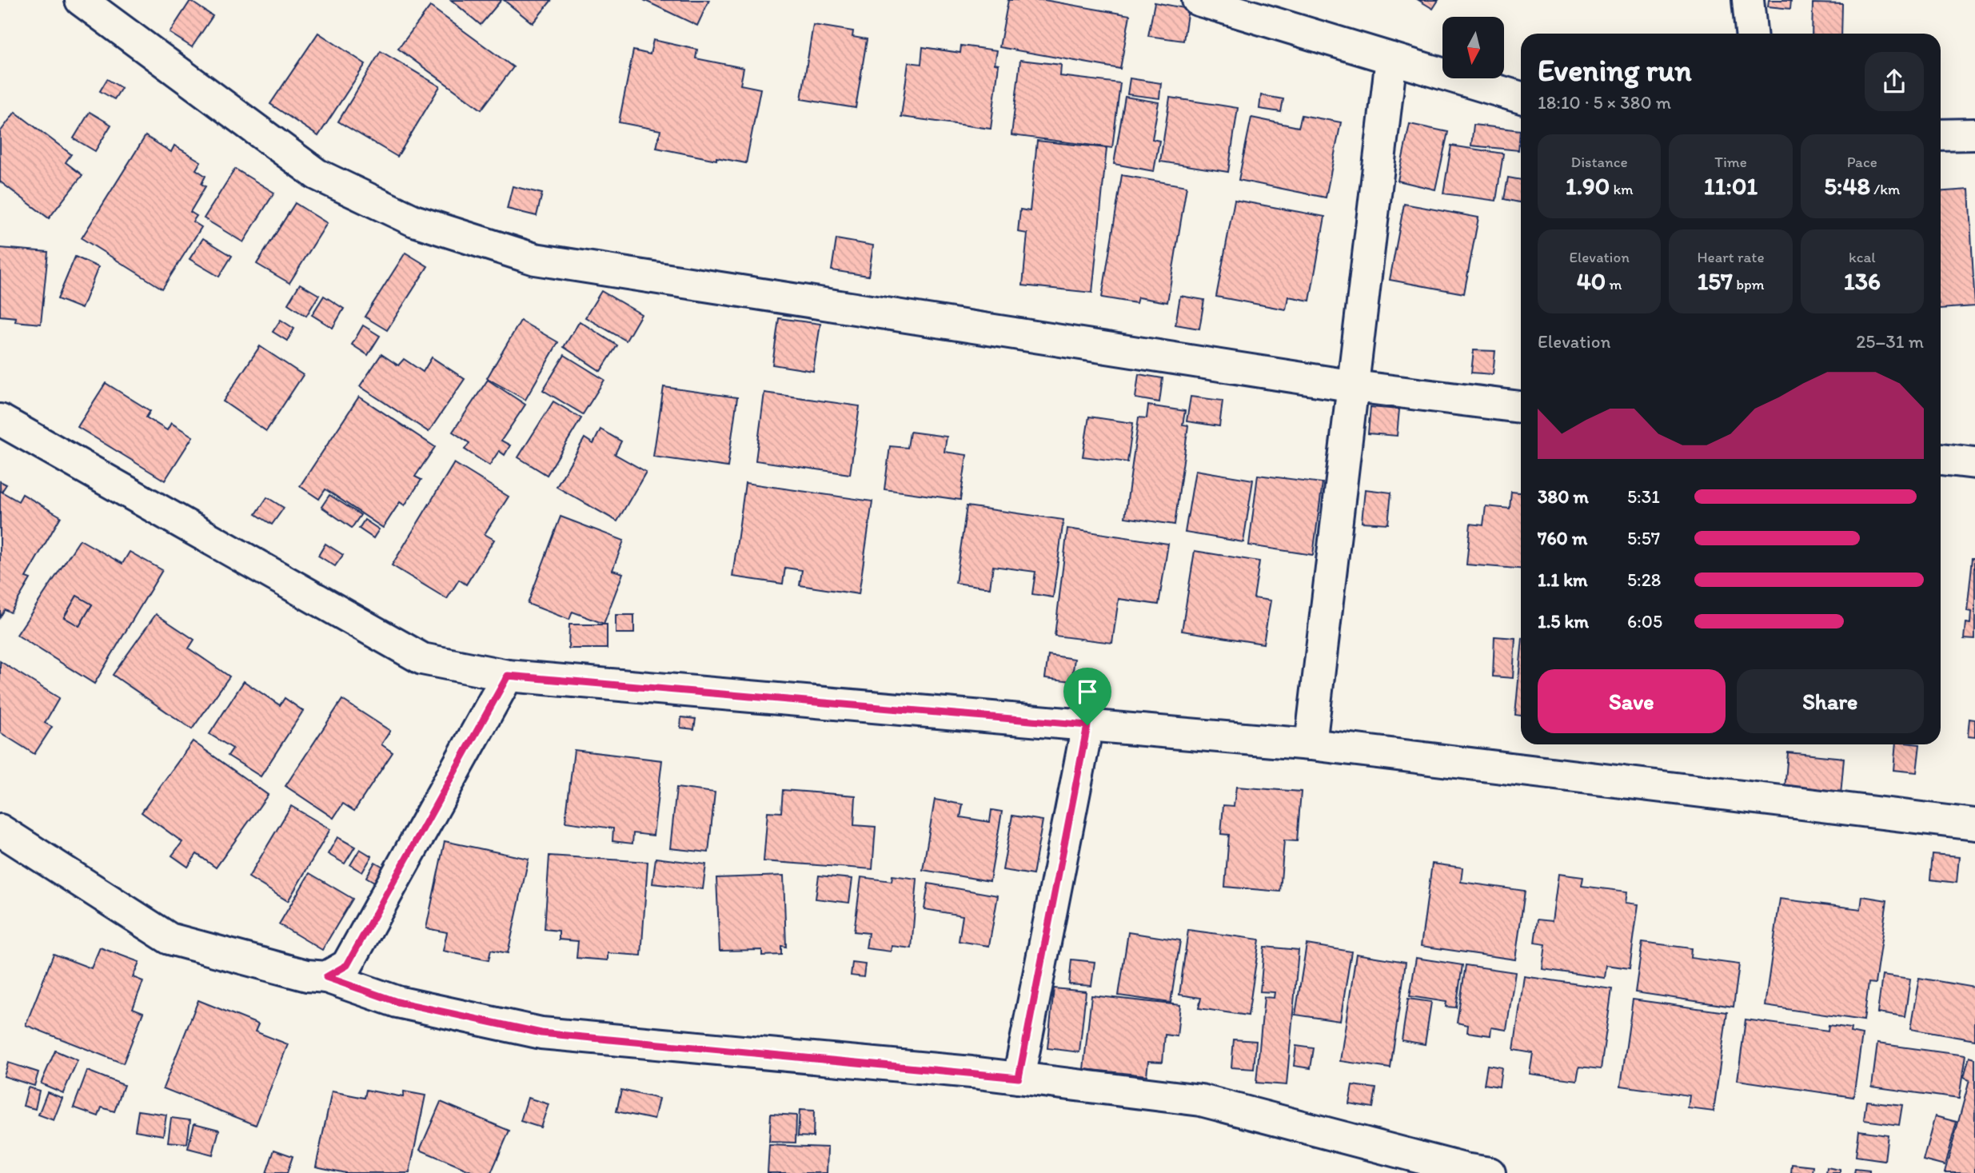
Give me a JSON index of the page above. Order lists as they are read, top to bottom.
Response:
{
  "north": "bottom",
  "page": {
    "heading": ["Evening run", "18:10 · 5 × 380 m"],
    "stats": [
      ["Distance", "1.90 km"],
      ["Time", "11:01"],
      ["Pace", "5:48 /km"],
      ["Elevation", "40 m"],
      ["Heart rate", "157 bpm"],
      ["kcal", "136"]
    ],
    "chart": ["Elevation", "25–31 m"],
    "list": [
      {
        "name": "380 m",
        "note": "5:31"
      },
      {
        "name": "760 m",
        "note": "5:57"
      },
      {
        "name": "1.1 km",
        "note": "5:28"
      },
      {
        "name": "1.5 km",
        "note": "6:05"
      }
    ],
    "buttons": ["Save", "Share"]
  }
}
